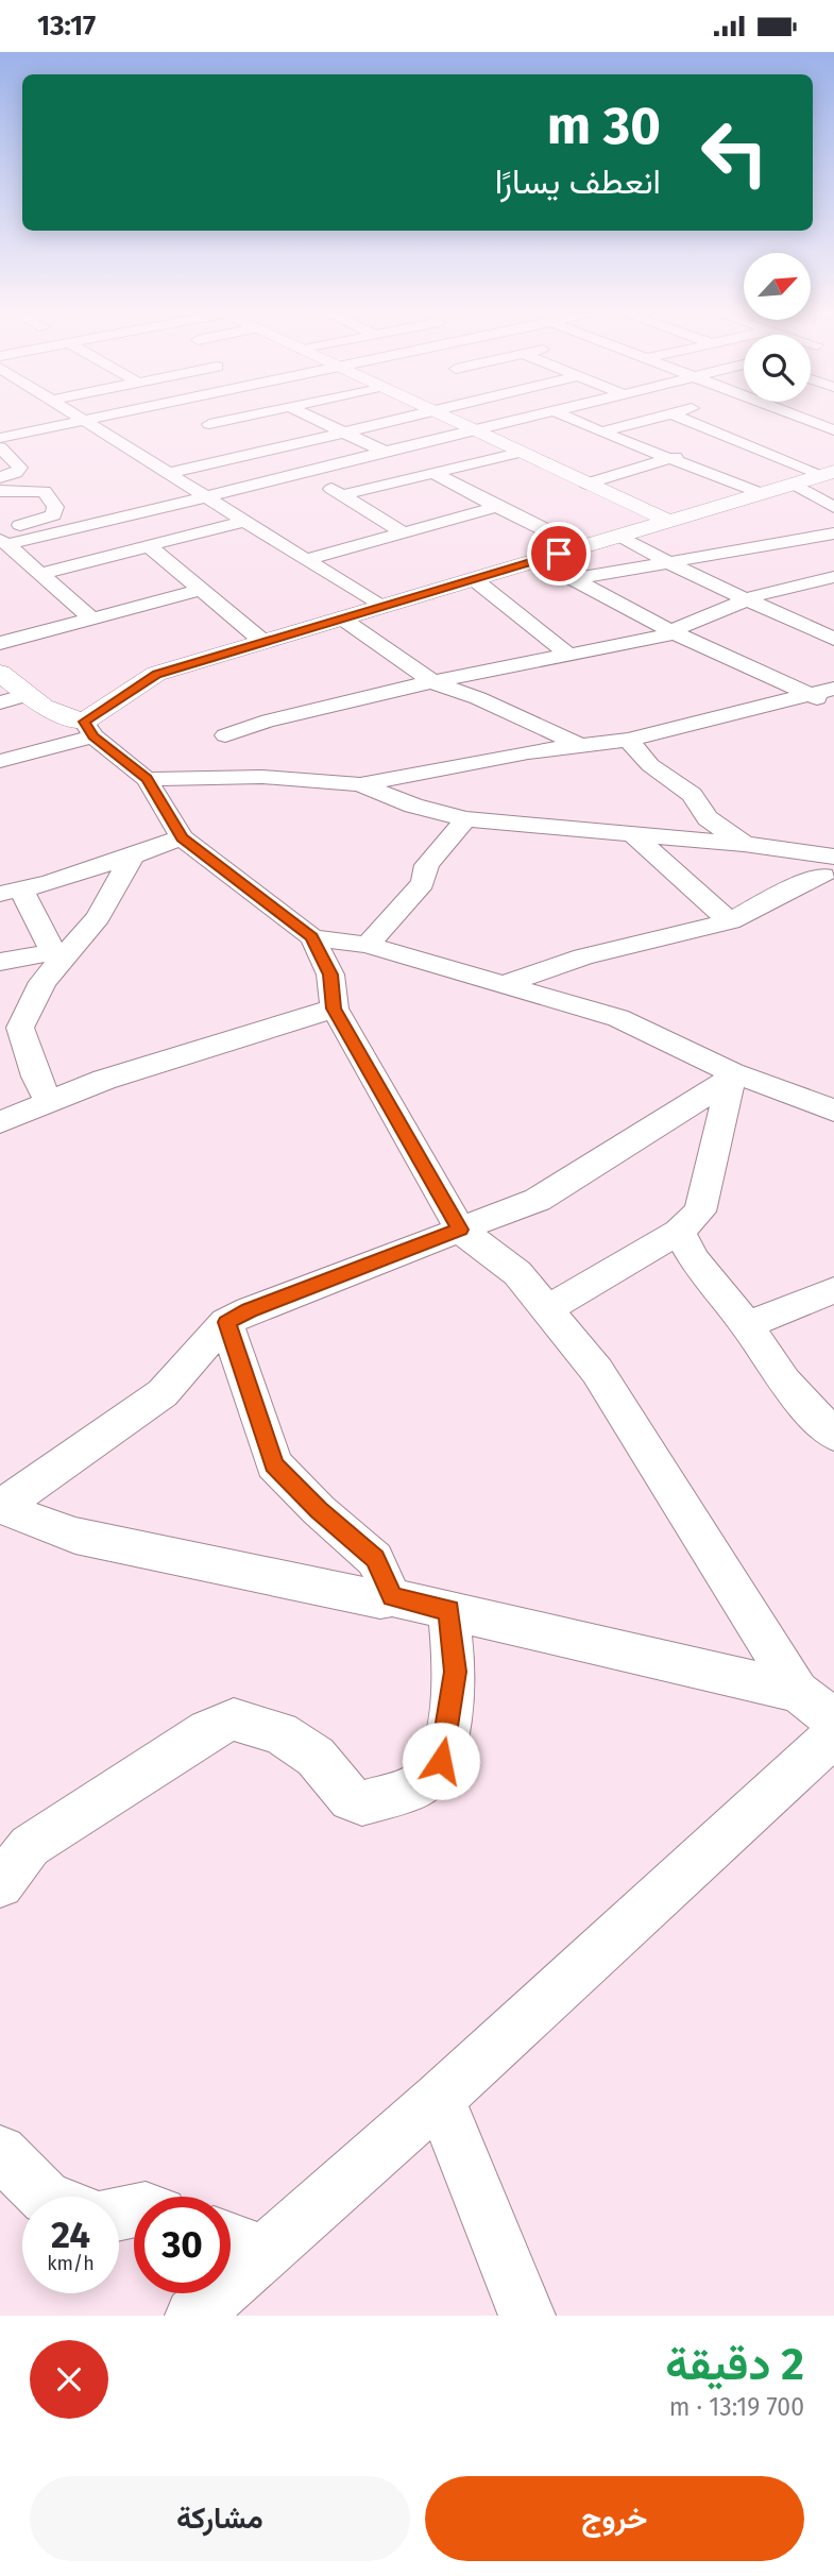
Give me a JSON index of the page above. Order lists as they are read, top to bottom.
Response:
{
  "north": "top right",
  "page": {
    "status": "13:17",
    "turn": ["30 m", "انعطف يسارًا"],
    "speed": "24 km/h",
    "limit": "30",
    "heading": ["2 دقيقة", "700 m · 13:19"],
    "buttons": ["خروج", "مشاركة"]
  }
}
